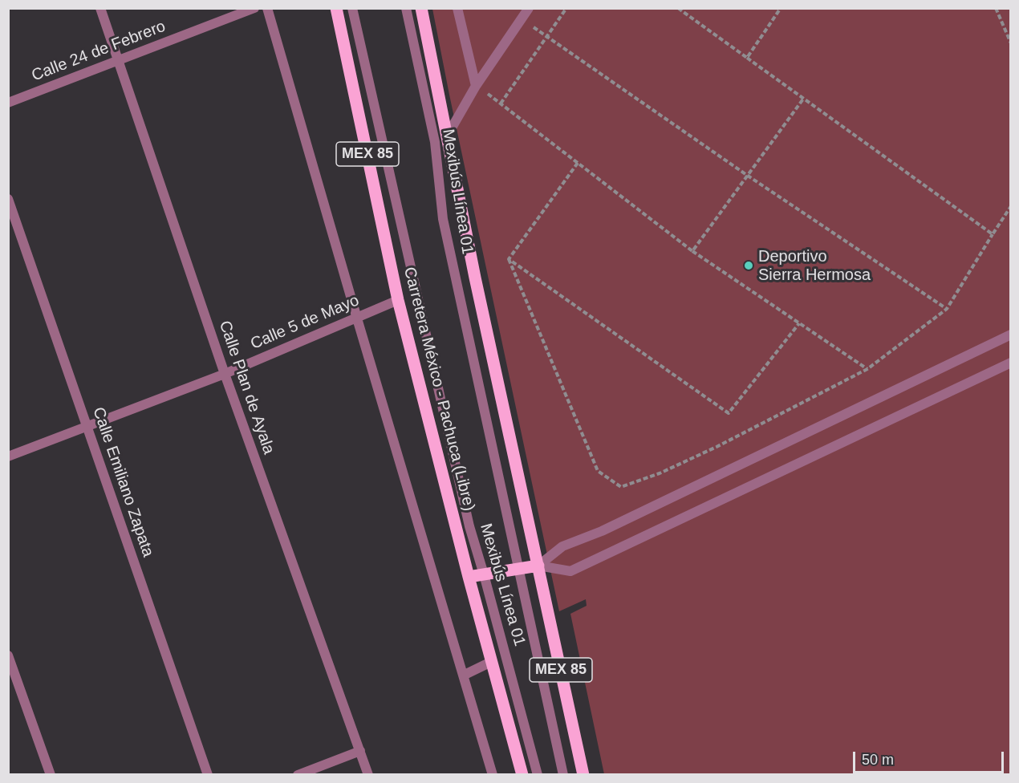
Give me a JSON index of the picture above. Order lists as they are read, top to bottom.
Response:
{
  "streets": {
    "main road": ["MEX 85", "Carretera México - Pachuca (Libre)"],
    "street": [
      "Calle 24 de Febrero",
      "Mexibús Línea 01",
      "Calle 5 de Mayo",
      "Calle Plan de Ayala",
      "Calle Emiliano Zapata"
    ]
  },
  "crossings": [
    ["Calle 24 de Febrero", "Calle Plan de Ayala"],
    ["Calle 5 de Mayo", "Calle Plan de Ayala"],
    ["Calle 5 de Mayo", "Carretera México - Pachuca (Libre)"],
    ["Calle 5 de Mayo", "Calle Emiliano Zapata"]
  ],
  "places": ["Deportivo Sierra Hermosa"],
  "scale_bar": "50 m"
}
